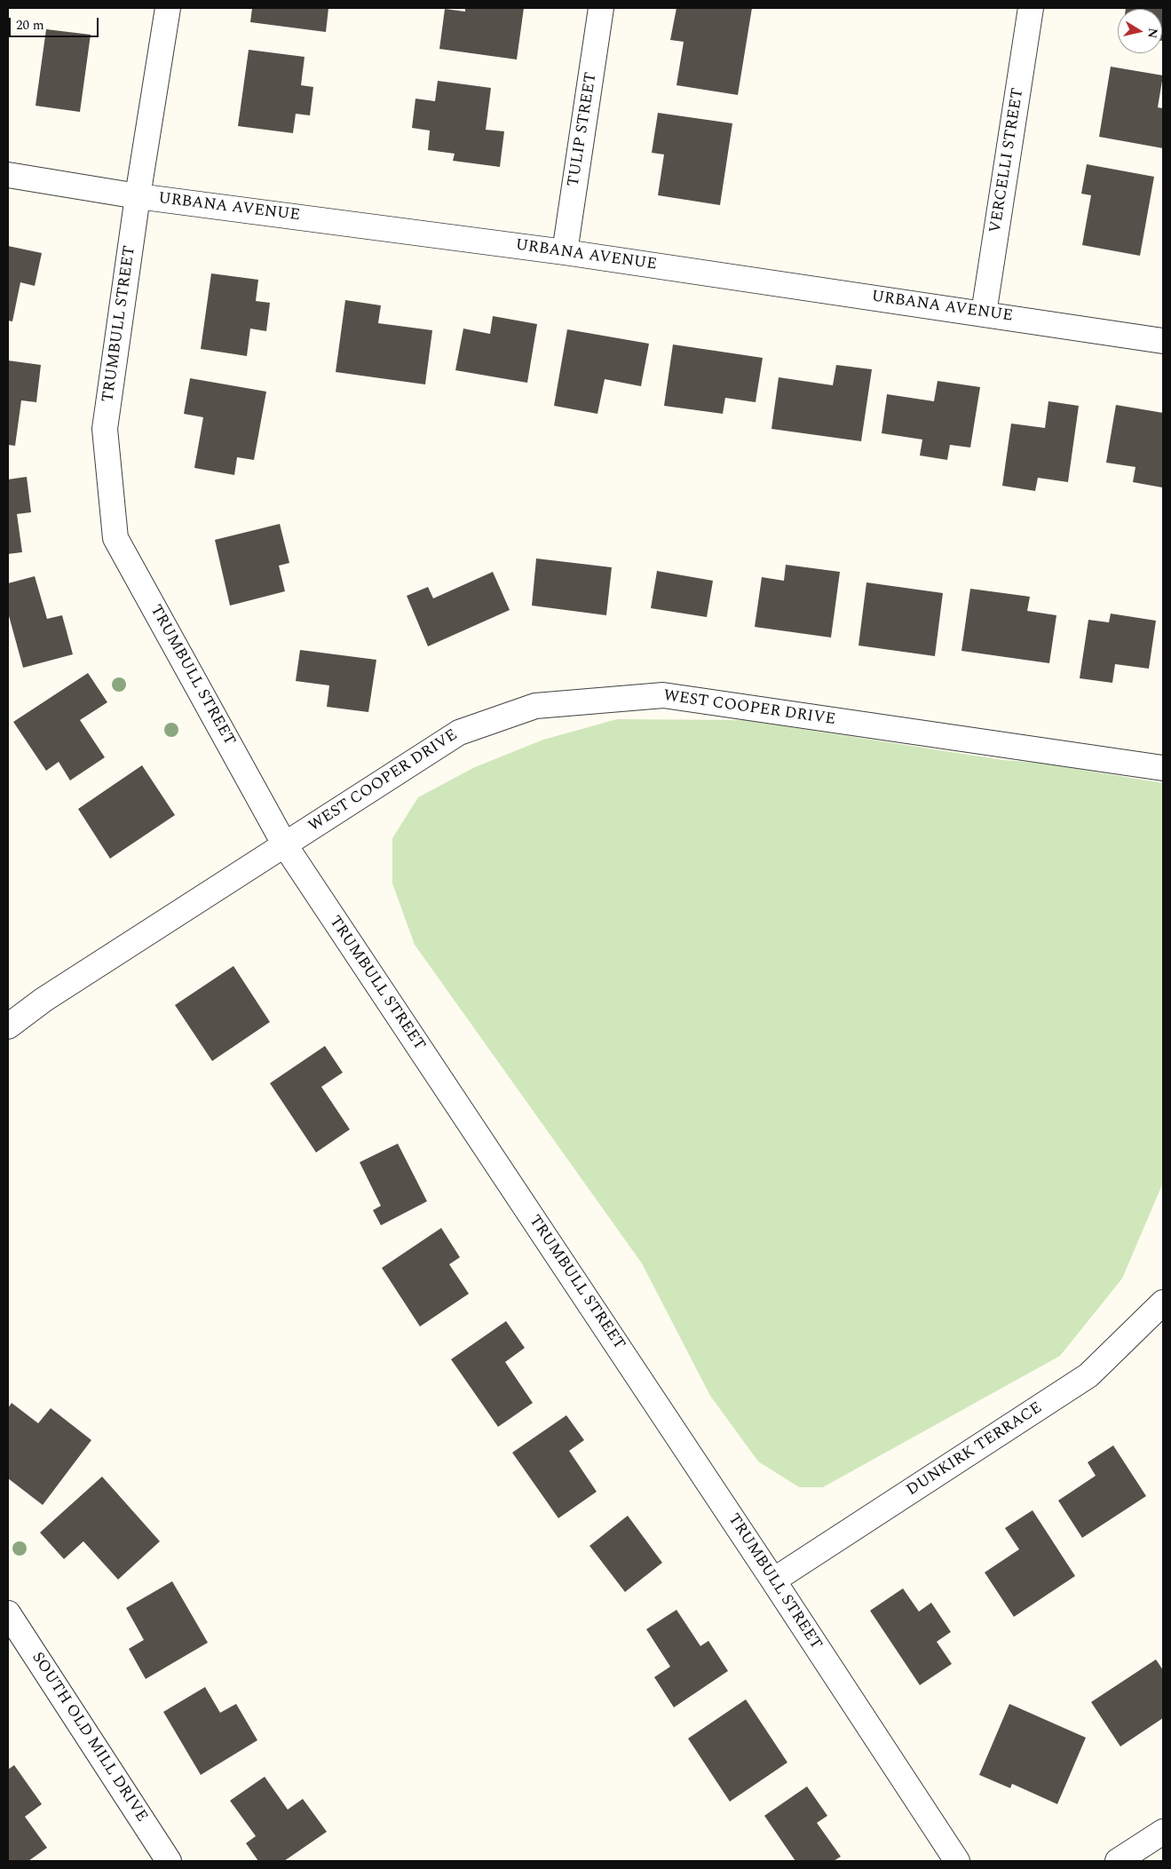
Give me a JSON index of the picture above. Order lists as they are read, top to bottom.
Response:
{
  "streets": {
    "street": [
      "TULIP STREET",
      "VERCELLI STREET",
      "URBANA AVENUE",
      "TRUMBULL STREET",
      "WEST COOPER DRIVE",
      "DUNKIRK TERRACE",
      "SOUTH OLD MILL DRIVE"
    ]
  },
  "crossings": [
    ["TULIP STREET", "URBANA AVENUE"],
    ["VERCELLI STREET", "URBANA AVENUE"],
    ["URBANA AVENUE", "TRUMBULL STREET"],
    ["TRUMBULL STREET", "WEST COOPER DRIVE"],
    ["TRUMBULL STREET", "DUNKIRK TERRACE"]
  ],
  "scale_bar": "20 m",
  "north": "right"
}
